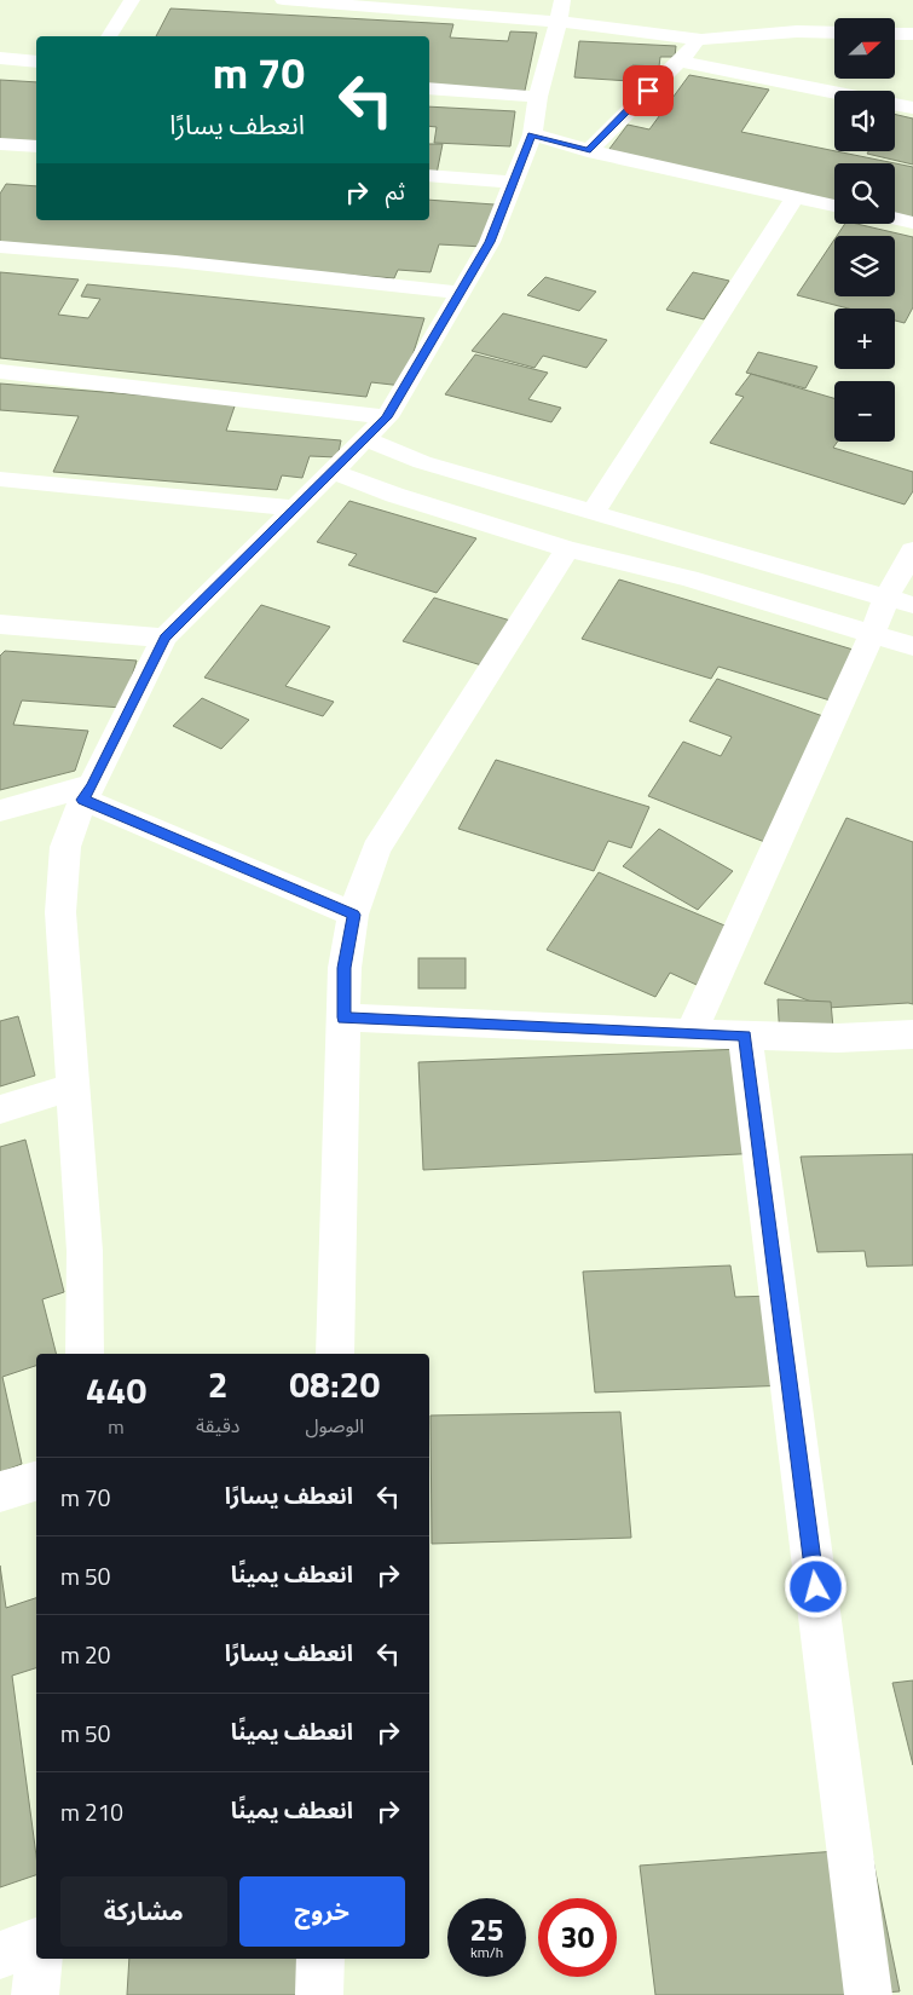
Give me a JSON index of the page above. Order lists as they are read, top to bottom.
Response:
{
  "north": "right",
  "page": {
    "map_buttons": ["+", "−"],
    "turn": ["70 m", "انعطف يسارًا"],
    "then": "ثم",
    "eta": [
      "08:20",
      "الوصول",
      "2",
      "دقيقة",
      "440",
      "m"
    ],
    "list": [
      {
        "name": "انعطف يسارًا",
        "value": "70 m"
      },
      {
        "name": "انعطف يمينًا",
        "value": "50 m"
      },
      {
        "name": "انعطف يسارًا",
        "value": "20 m"
      },
      {
        "name": "انعطف يمينًا",
        "value": "50 m"
      },
      {
        "name": "انعطف يمينًا",
        "value": "210 m"
      }
    ],
    "buttons": ["خروج", "مشاركة"],
    "speed": "25 km/h",
    "limit": "30"
  }
}
